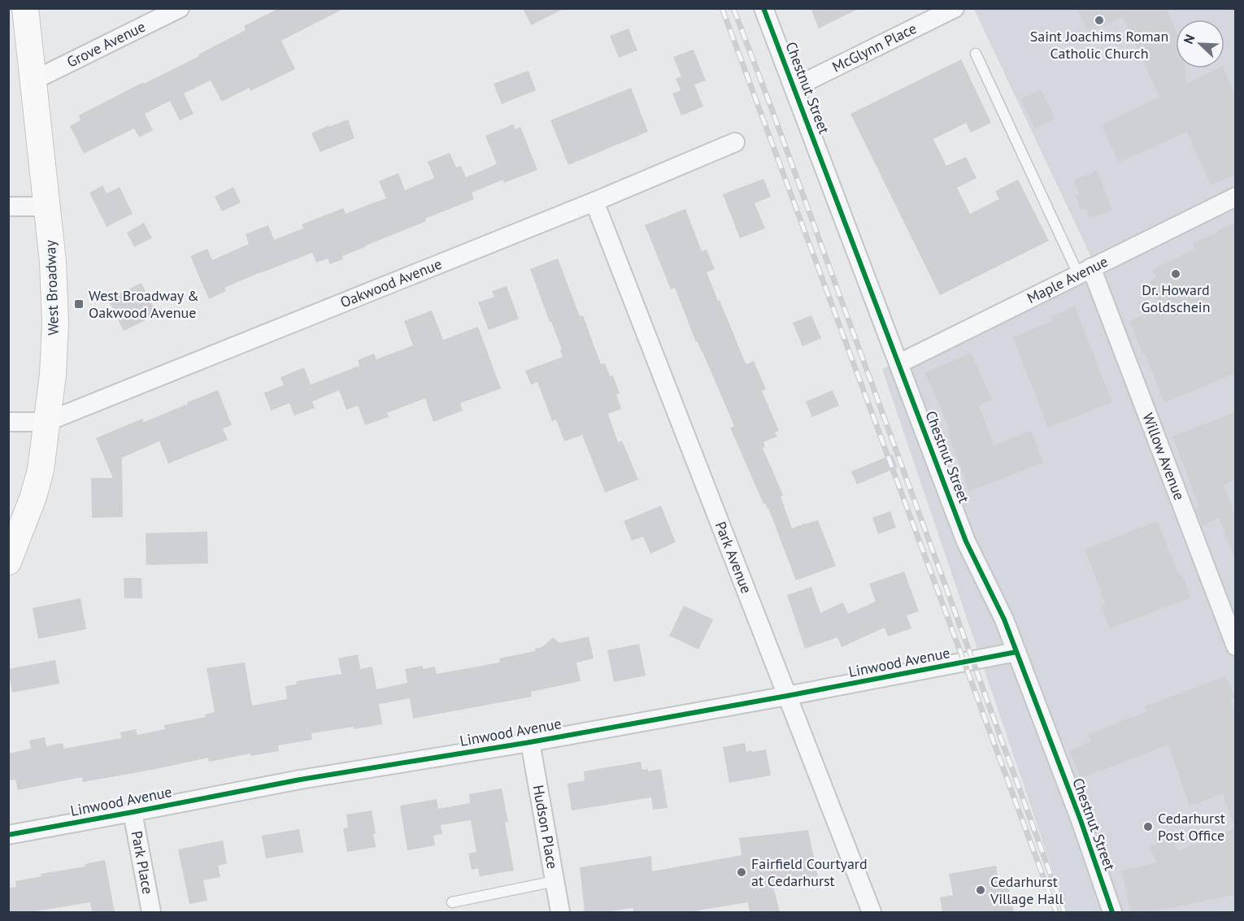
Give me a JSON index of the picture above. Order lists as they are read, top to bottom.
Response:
{
  "streets": {
    "main road": ["West Broadway"],
    "street": [
      "Grove Avenue",
      "McGlynn Place",
      "Chestnut Street",
      "Maple Avenue",
      "Oakwood Avenue",
      "Willow Avenue",
      "Park Avenue",
      "Linwood Avenue",
      "Hudson Place",
      "Park Place"
    ]
  },
  "crossings": [
    ["Grove Avenue", "West Broadway"],
    ["McGlynn Place", "Chestnut Street"],
    ["Chestnut Street", "Maple Avenue"],
    ["Chestnut Street", "Linwood Avenue"],
    ["Maple Avenue", "Willow Avenue"],
    ["Oakwood Avenue", "West Broadway"],
    ["Oakwood Avenue", "Park Avenue"],
    ["Park Avenue", "Linwood Avenue"],
    ["Linwood Avenue", "Hudson Place"],
    ["Linwood Avenue", "Park Place"]
  ],
  "places": {
    "other": [
      "Saint Joachims Roman Catholic Church",
      "Dr. Howard Goldschein",
      "Cedarhurst Post Office",
      "Fairfield Courtyard at Cedarhurst",
      "Cedarhurst Village Hall"
    ],
    "transit": ["West Broadway & Oakwood Avenue"]
  },
  "north": "top left"
}
